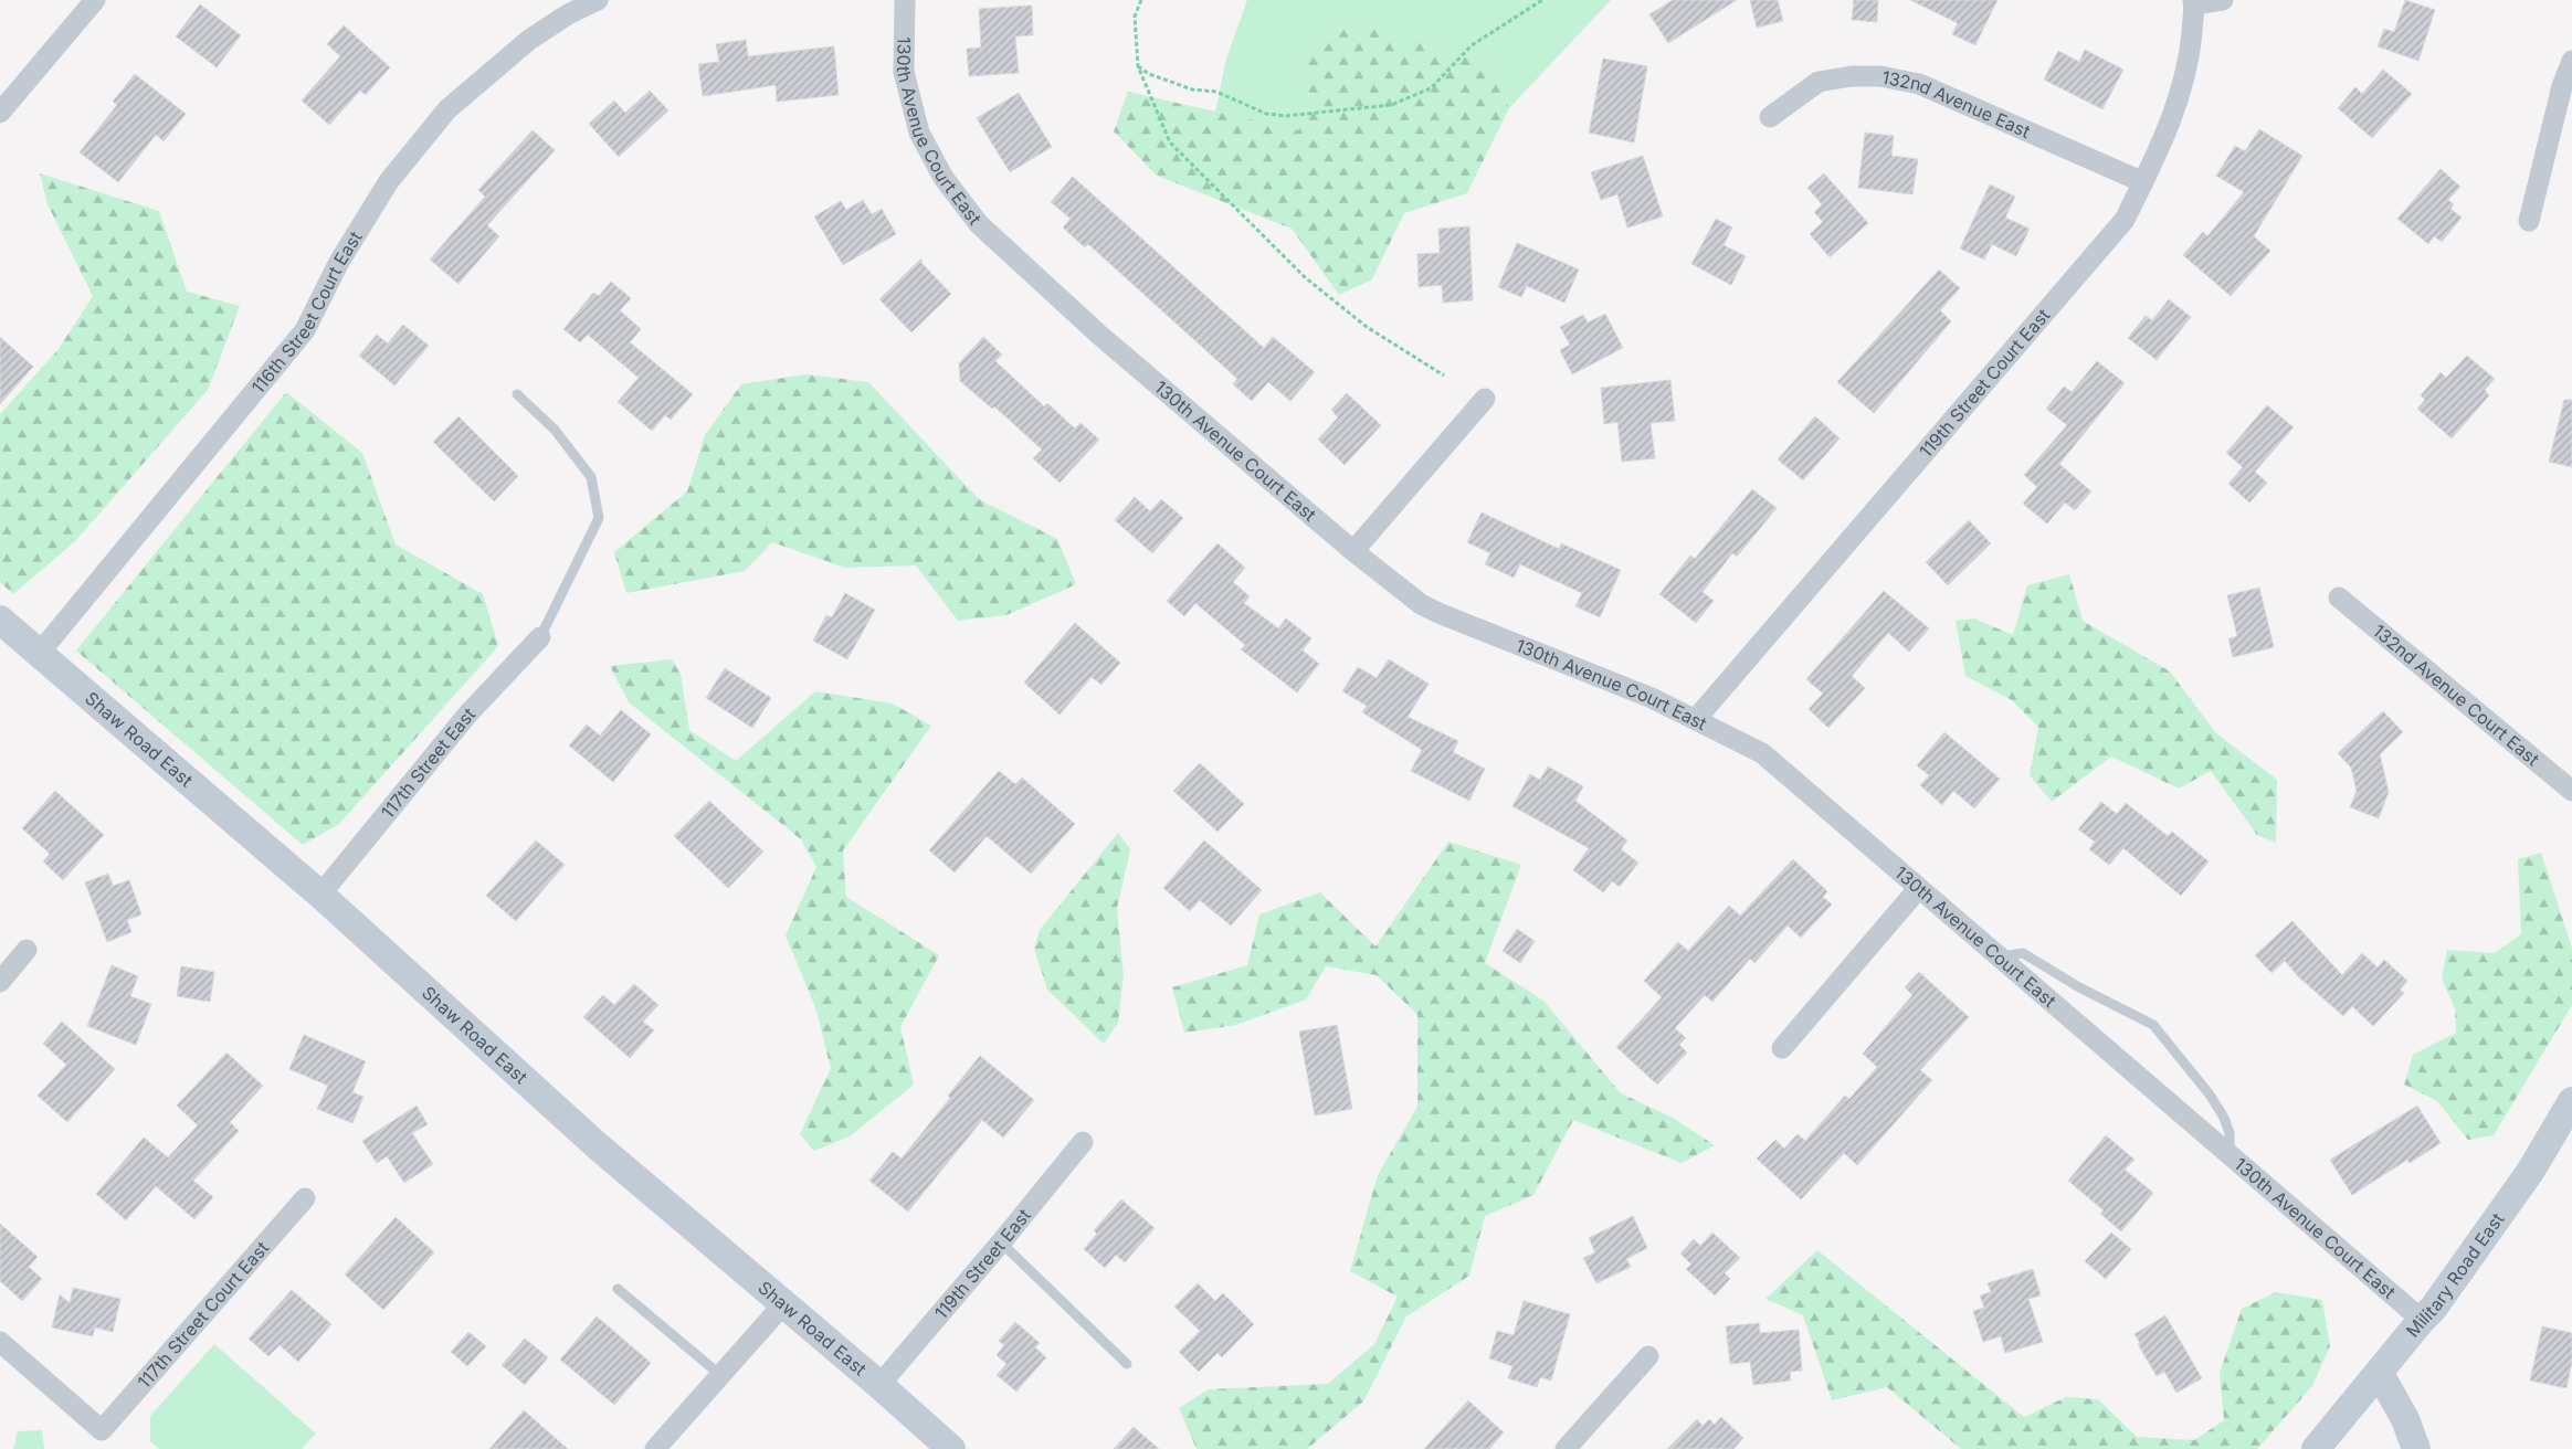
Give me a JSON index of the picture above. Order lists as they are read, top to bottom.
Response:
{
  "streets": {
    "main road": ["Shaw Road East", "Military Road East"],
    "street": [
      "132nd Avenue East",
      "130th Avenue Court East",
      "116th Street Court East",
      "119th Street Court East",
      "132nd Avenue Court East",
      "117th Street East",
      "119th Street East",
      "117th Street Court East"
    ]
  },
  "crossings": [
    ["132nd Avenue East", "119th Street Court East"],
    ["130th Avenue Court East", "119th Street Court East"],
    ["130th Avenue Court East", "Military Road East"],
    ["116th Street Court East", "Shaw Road East"],
    ["Shaw Road East", "117th Street East"],
    ["Shaw Road East", "119th Street East"]
  ]
}
